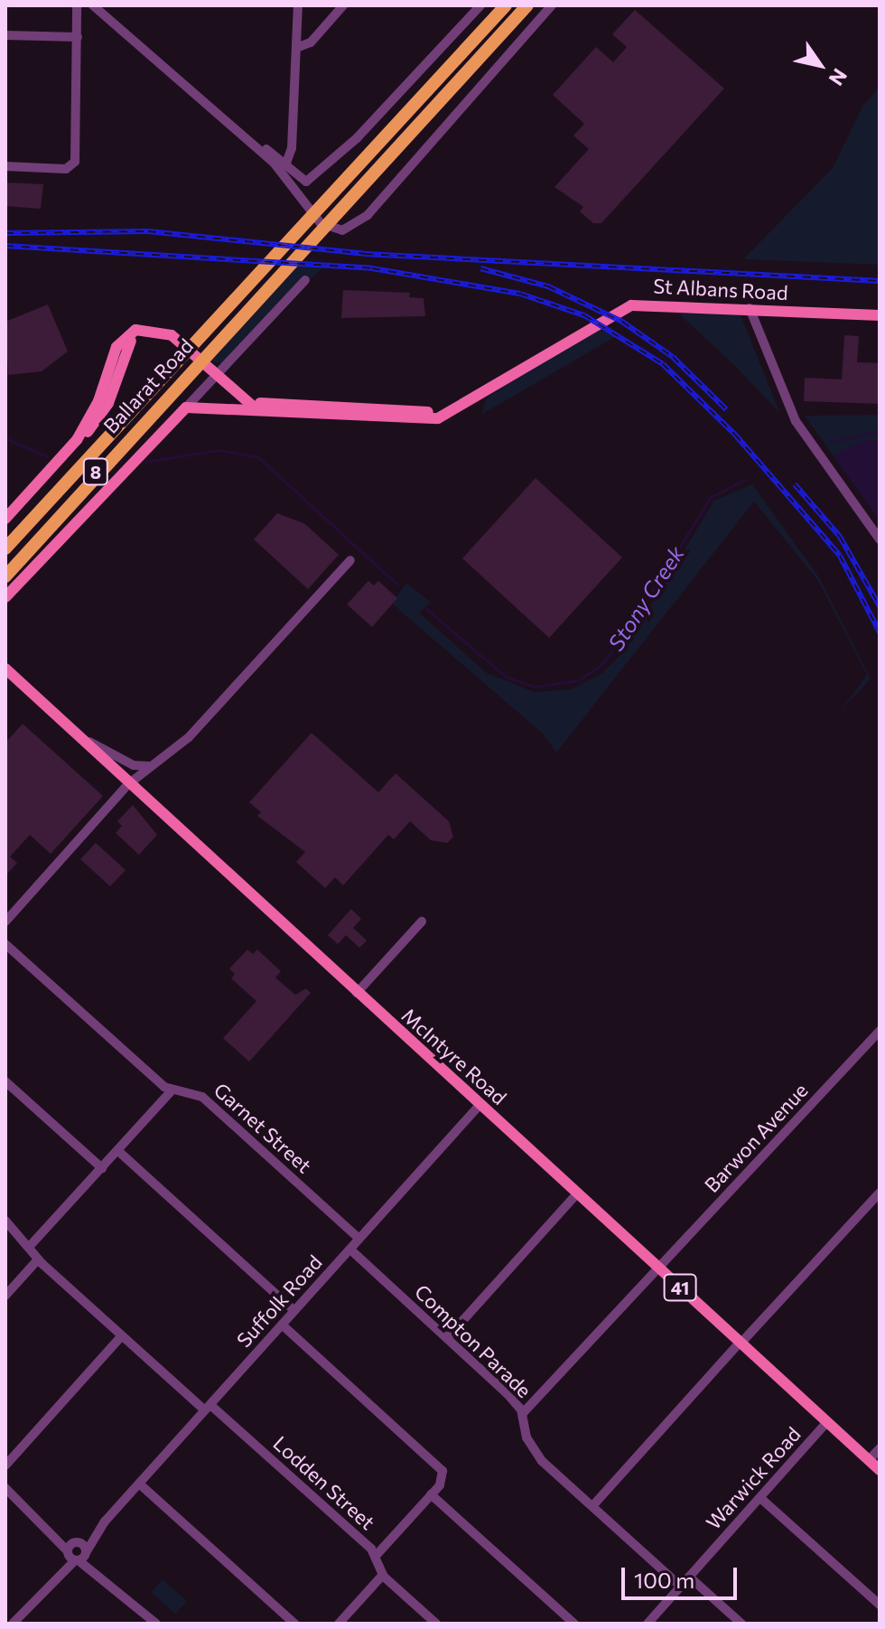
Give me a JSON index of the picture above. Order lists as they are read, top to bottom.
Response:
{
  "streets": {
    "highway": ["Ballarat Road", "8"],
    "main road": ["St Albans Road", "McIntyre Road", "41"],
    "street": [
      "Garnet Street",
      "Barwon Avenue",
      "Suffolk Road",
      "Compton Parade",
      "Warwick Road",
      "Lodden Street"
    ]
  },
  "crossings": [
    ["McIntyre Road", "Barwon Avenue"],
    ["McIntyre Road", "Suffolk Road"],
    ["McIntyre Road", "Warwick Road"],
    ["Garnet Street", "Suffolk Road"],
    ["Barwon Avenue", "Compton Parade"],
    ["Suffolk Road", "Compton Parade"],
    ["Suffolk Road", "Lodden Street"],
    ["Compton Parade", "Warwick Road"]
  ],
  "water": ["Stony Creek"],
  "scale_bar": "100 m",
  "north": "bottom right"
}
